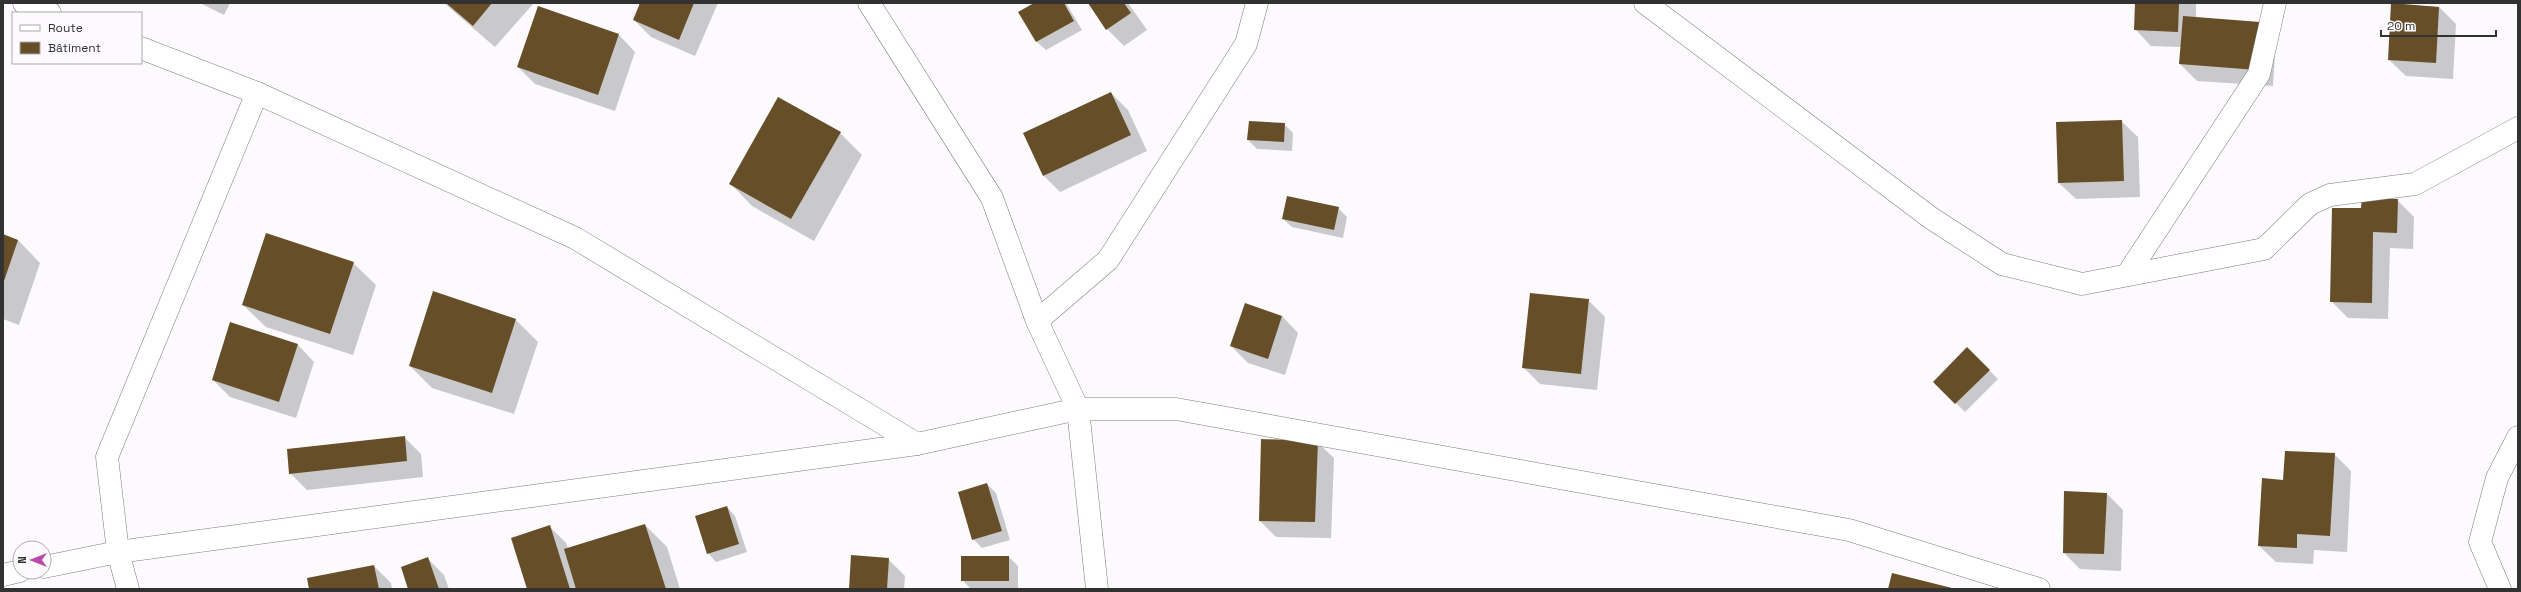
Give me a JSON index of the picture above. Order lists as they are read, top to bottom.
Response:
{
  "legend": ["Route", "Bâtiment"],
  "scale_bar": "20 m",
  "north": "left"
}
